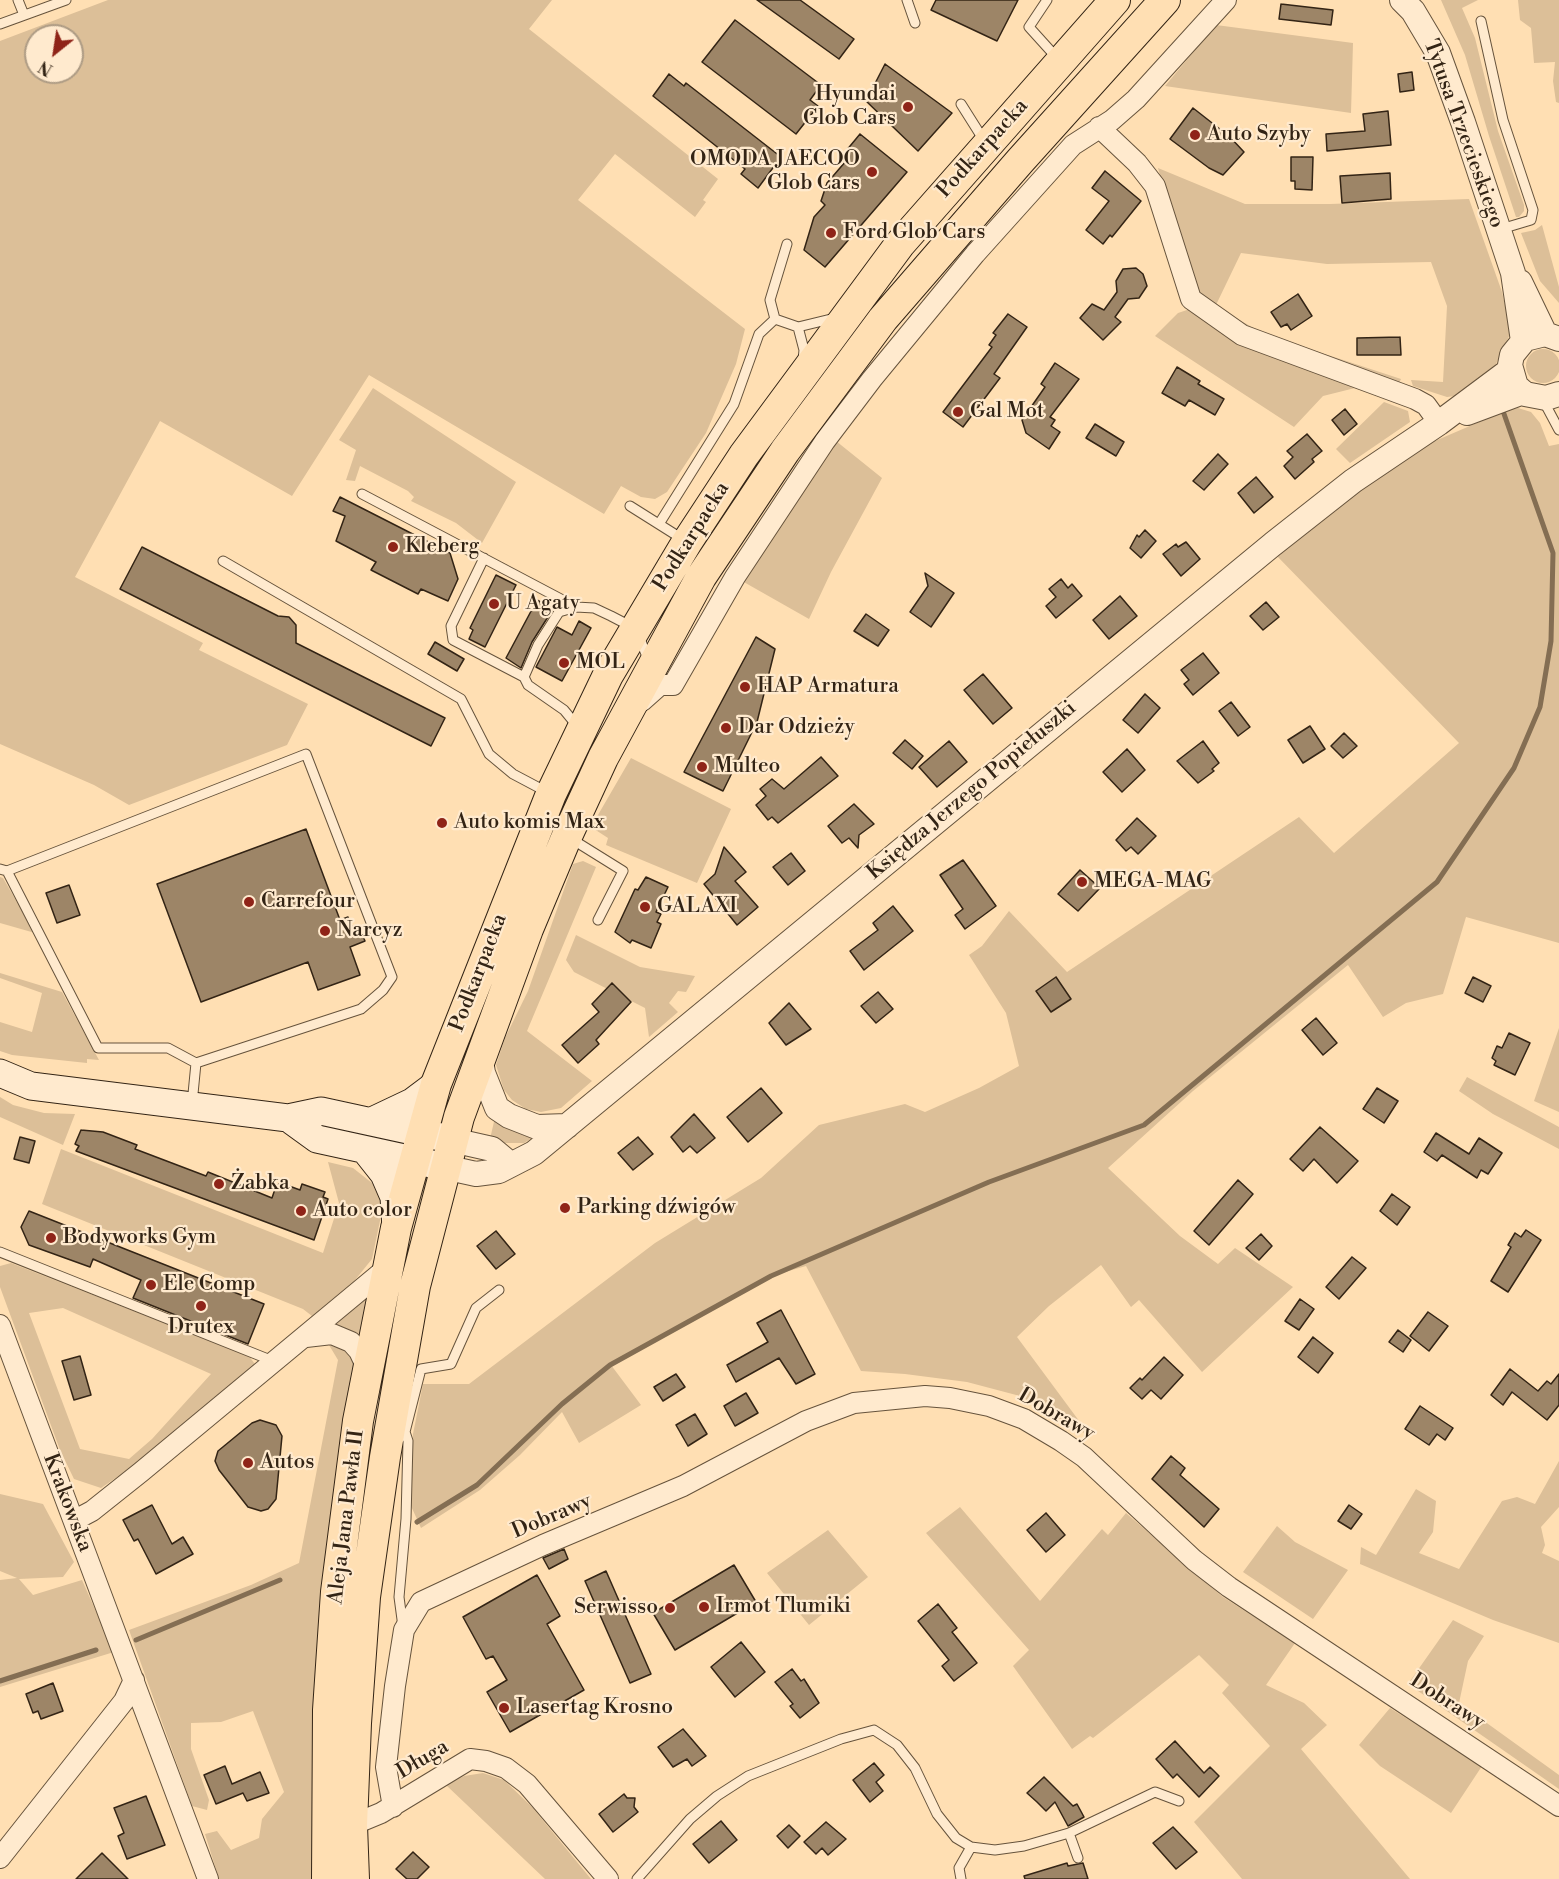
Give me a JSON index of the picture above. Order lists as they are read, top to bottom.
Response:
{
  "streets": {
    "main road": ["Podkarpacka", "Księdza Jerzego Popiełuszki", "Aleja Jana Pawła II"],
    "street": [
      "Tytusa Trzecieskiego",
      "Dobrawy",
      "Krakowska",
      "Długa"
    ]
  },
  "crossings": [
    ["Podkarpacka", "Księdza Jerzego Popiełuszki"],
    ["Podkarpacka", "Aleja Jana Pawła II"],
    ["Księdza Jerzego Popiełuszki", "Aleja Jana Pawła II"],
    ["Aleja Jana Pawła II", "Długa"]
  ],
  "places": [
    "Hyundai Glob Cars",
    "Auto Szyby",
    "OMODA JAECOO Glob Cars",
    "Ford Glob Cars",
    "Gal Mot",
    "Kleberg",
    "U Agaty",
    "MOL",
    "HAP Armatura",
    "Dar Odzieży",
    "Multeo",
    "Auto komis Max",
    "MEGA-MAG",
    "Carrefour",
    "GALAXI",
    "Narcyz",
    "Żabka",
    "Parking dźwigów",
    "Auto color",
    "Bodyworks Gym",
    "Ele Comp",
    "Drutex",
    "Autos",
    "Irmot Tlumiki",
    "Serwisso",
    "Lasertag Krosno"
  ],
  "north": "bottom left"
}
